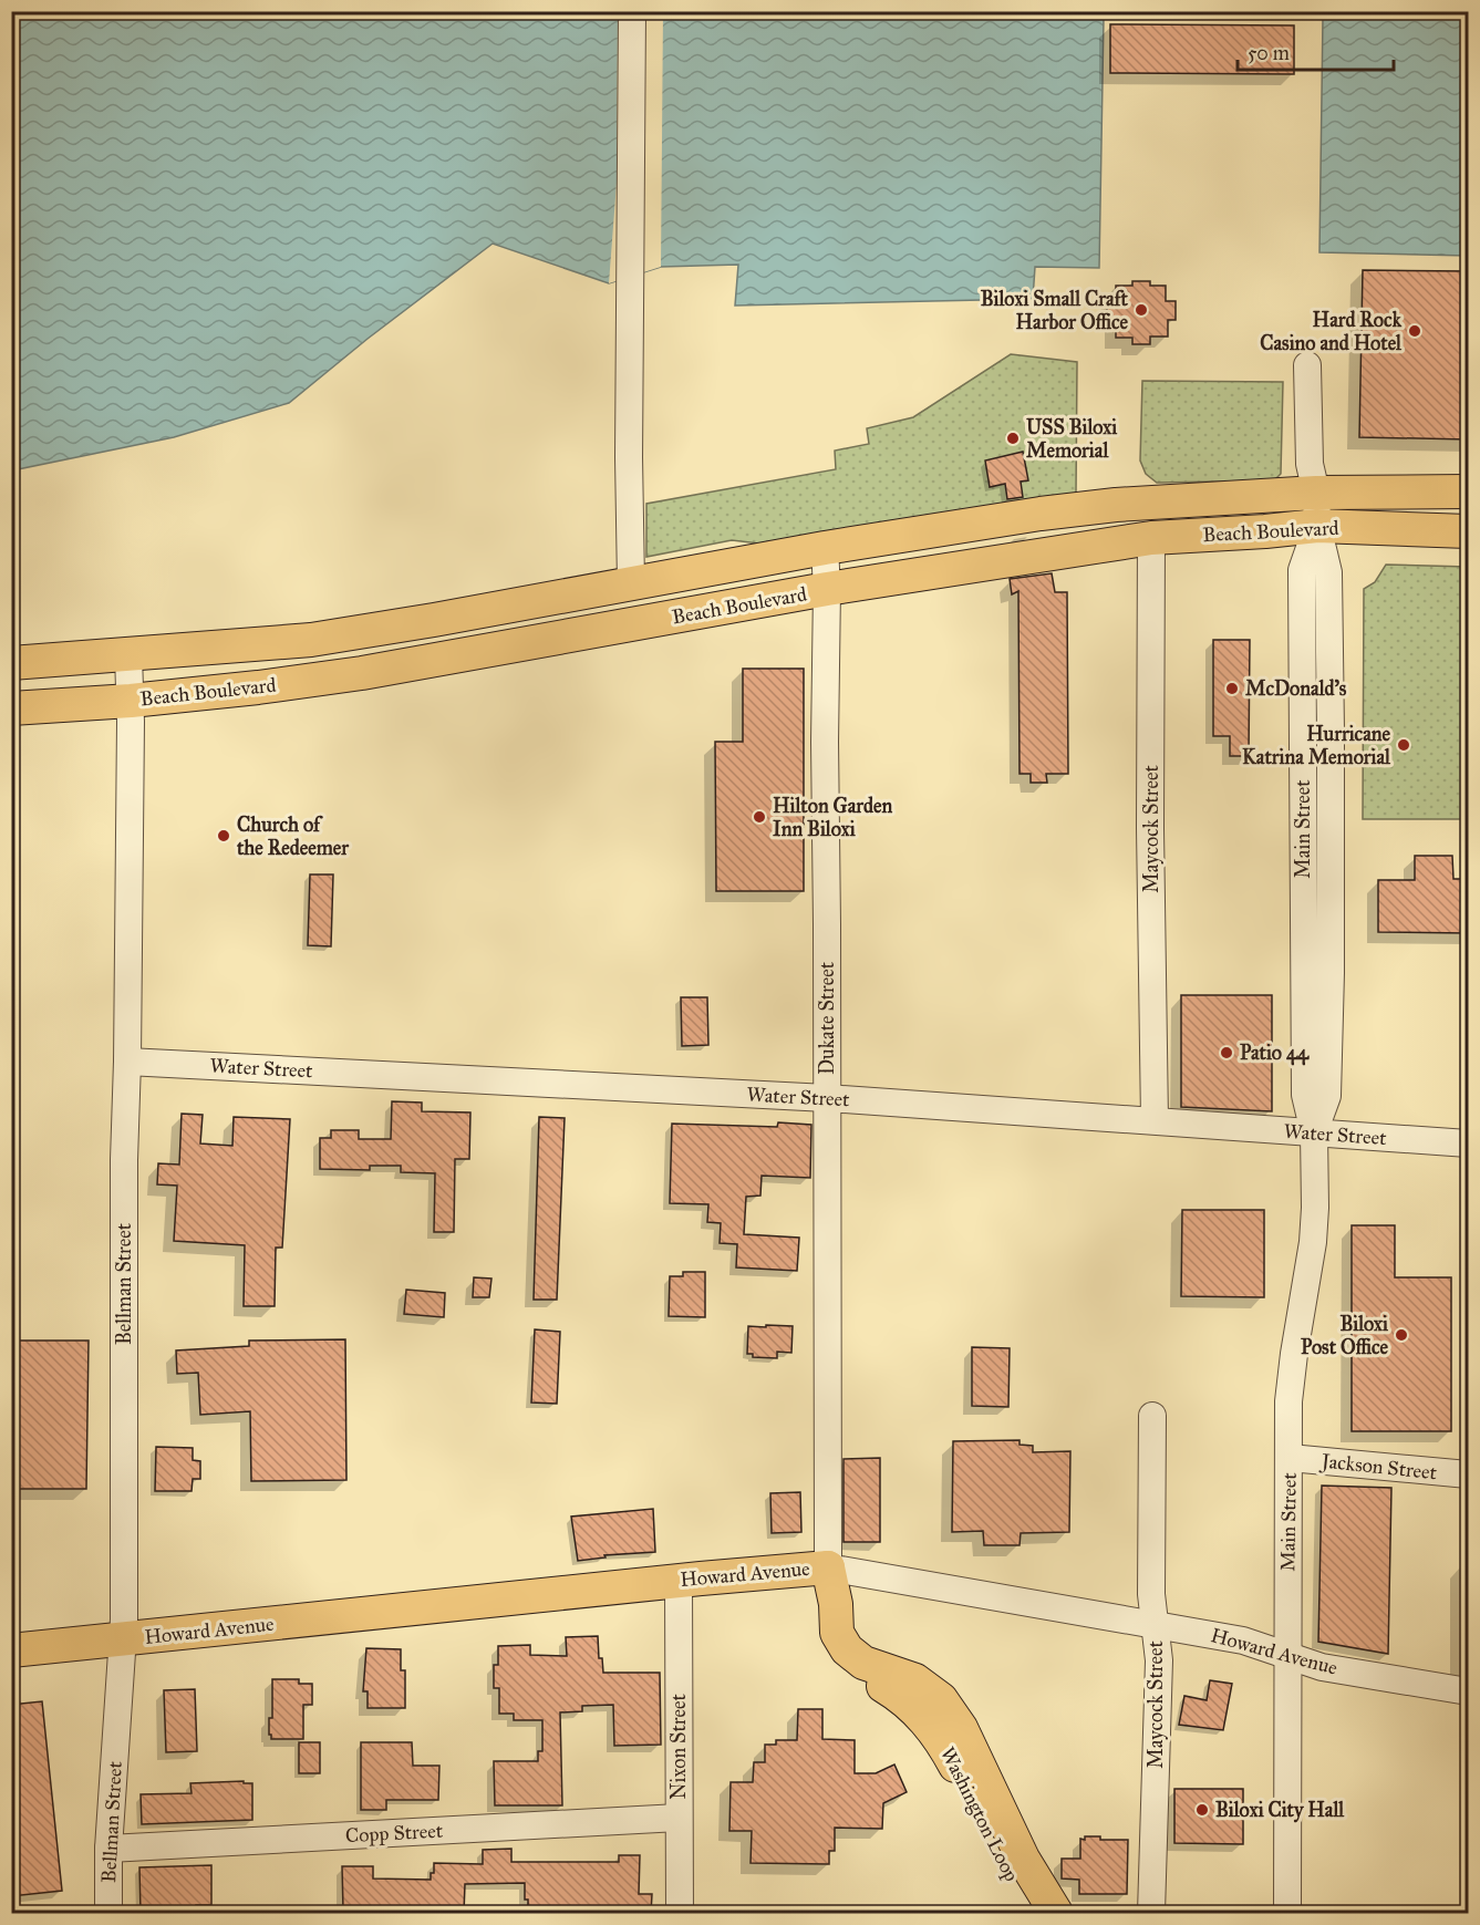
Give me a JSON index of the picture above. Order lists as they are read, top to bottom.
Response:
{
  "streets": {
    "main road": ["Beach Boulevard", "Howard Avenue", "Washington Loop"],
    "street": [
      "Maycock Street",
      "Main Street",
      "Dukate Street",
      "Water Street",
      "Bellman Street",
      "Jackson Street",
      "Nixon Street",
      "Copp Street"
    ]
  },
  "crossings": [
    ["Beach Boulevard", "Maycock Street"],
    ["Beach Boulevard", "Main Street"],
    ["Beach Boulevard", "Dukate Street"],
    ["Beach Boulevard", "Bellman Street"],
    ["Maycock Street", "Water Street"],
    ["Maycock Street", "Howard Avenue"],
    ["Main Street", "Water Street"],
    ["Main Street", "Jackson Street"],
    ["Main Street", "Howard Avenue"],
    ["Dukate Street", "Water Street"],
    ["Dukate Street", "Howard Avenue"],
    ["Water Street", "Bellman Street"],
    ["Bellman Street", "Howard Avenue"],
    ["Bellman Street", "Copp Street"],
    ["Howard Avenue", "Nixon Street"],
    ["Nixon Street", "Copp Street"]
  ],
  "places": [
    "Biloxi Small Craft Harbor Office",
    "Hard Rock Casino and Hotel",
    "USS Biloxi Memorial",
    "McDonald's",
    "Hurricane Katrina Memorial",
    "Hilton Garden Inn Biloxi",
    "Church of the Redeemer",
    "Patio 44",
    "Biloxi Post Office",
    "Biloxi City Hall"
  ],
  "scale_bar": "50 m"
}
